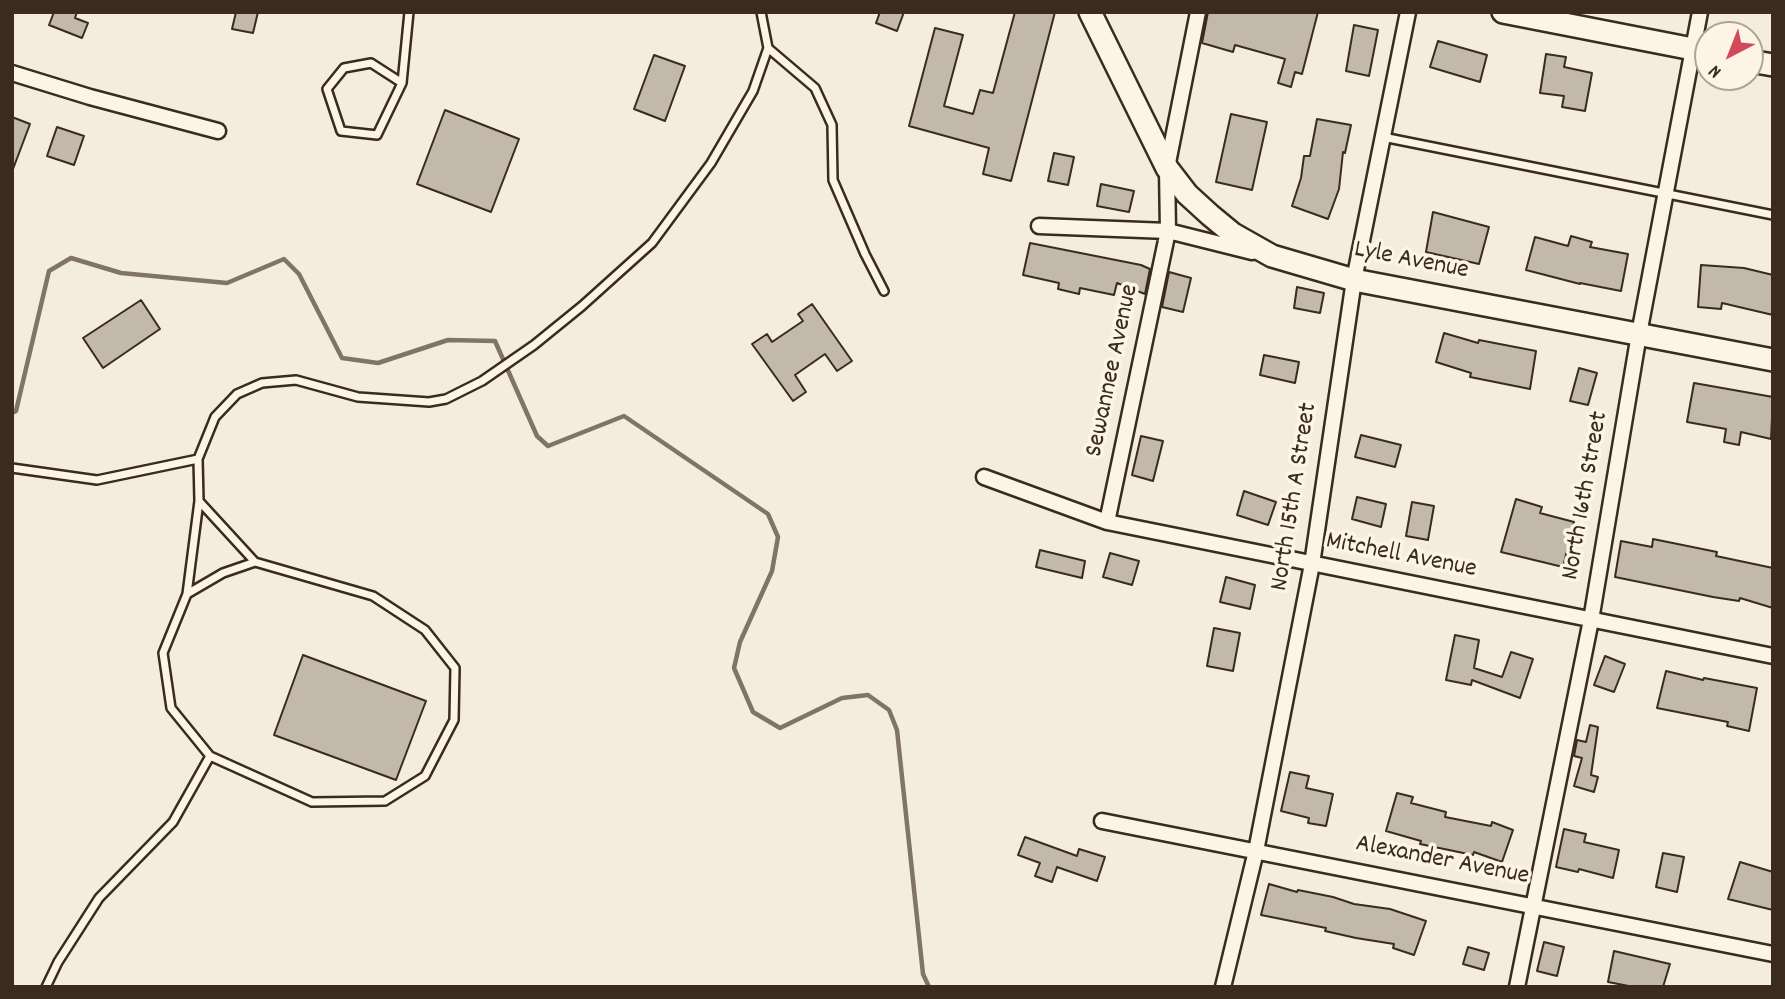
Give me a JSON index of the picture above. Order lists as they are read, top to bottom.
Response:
{
  "streets": {
    "main road": ["Lyle Avenue"],
    "street": [
      "Sewannee Avenue",
      "North 16th Street",
      "North 15th A Street",
      "Mitchell Avenue",
      "Alexander Avenue"
    ]
  },
  "crossings": [
    ["Lyle Avenue", "Sewannee Avenue"],
    ["Lyle Avenue", "North 16th Street"],
    ["Lyle Avenue", "North 15th A Street"],
    ["Sewannee Avenue", "Mitchell Avenue"],
    ["North 16th Street", "Mitchell Avenue"],
    ["North 16th Street", "Alexander Avenue"],
    ["North 15th A Street", "Mitchell Avenue"],
    ["North 15th A Street", "Alexander Avenue"]
  ],
  "north": "bottom left"
}
